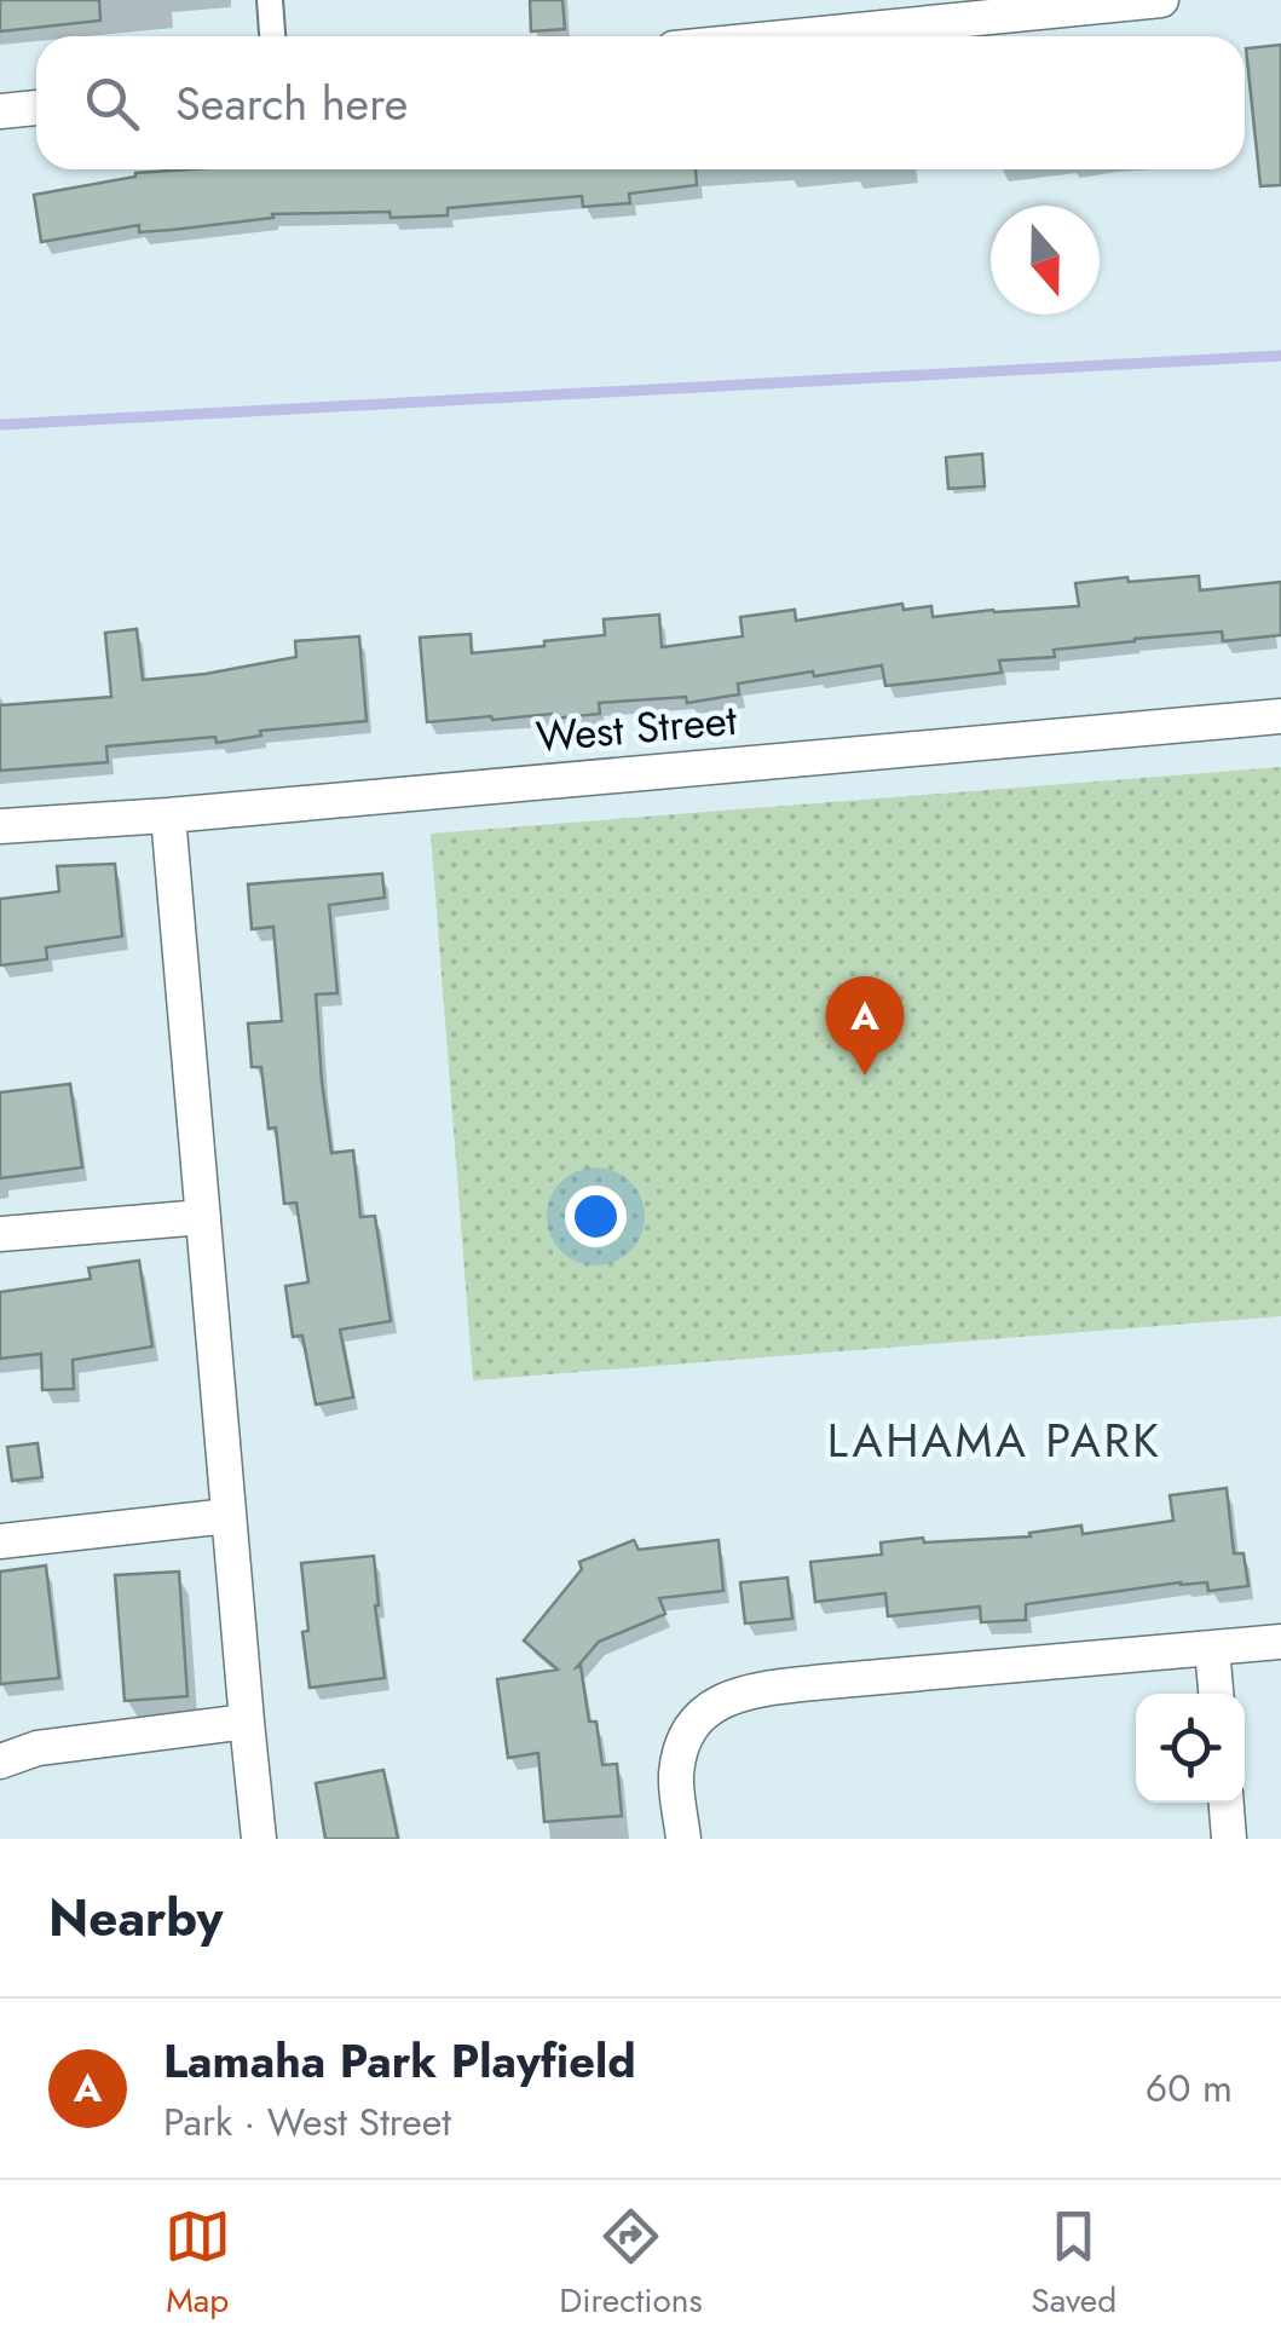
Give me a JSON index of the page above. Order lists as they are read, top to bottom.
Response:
{
  "streets": {
    "street": ["West Street"]
  },
  "districts": ["LAHAMA PARK"],
  "north": "bottom",
  "page": {
    "search": "Search here",
    "pins": "A",
    "heading": "Nearby",
    "list": [
      {
        "mark": "A",
        "name": "Lamaha Park Playfield",
        "note": "Park · West Street",
        "value": "60 m"
      }
    ],
    "nav": ["Map", "Directions", "Saved"]
  }
}
